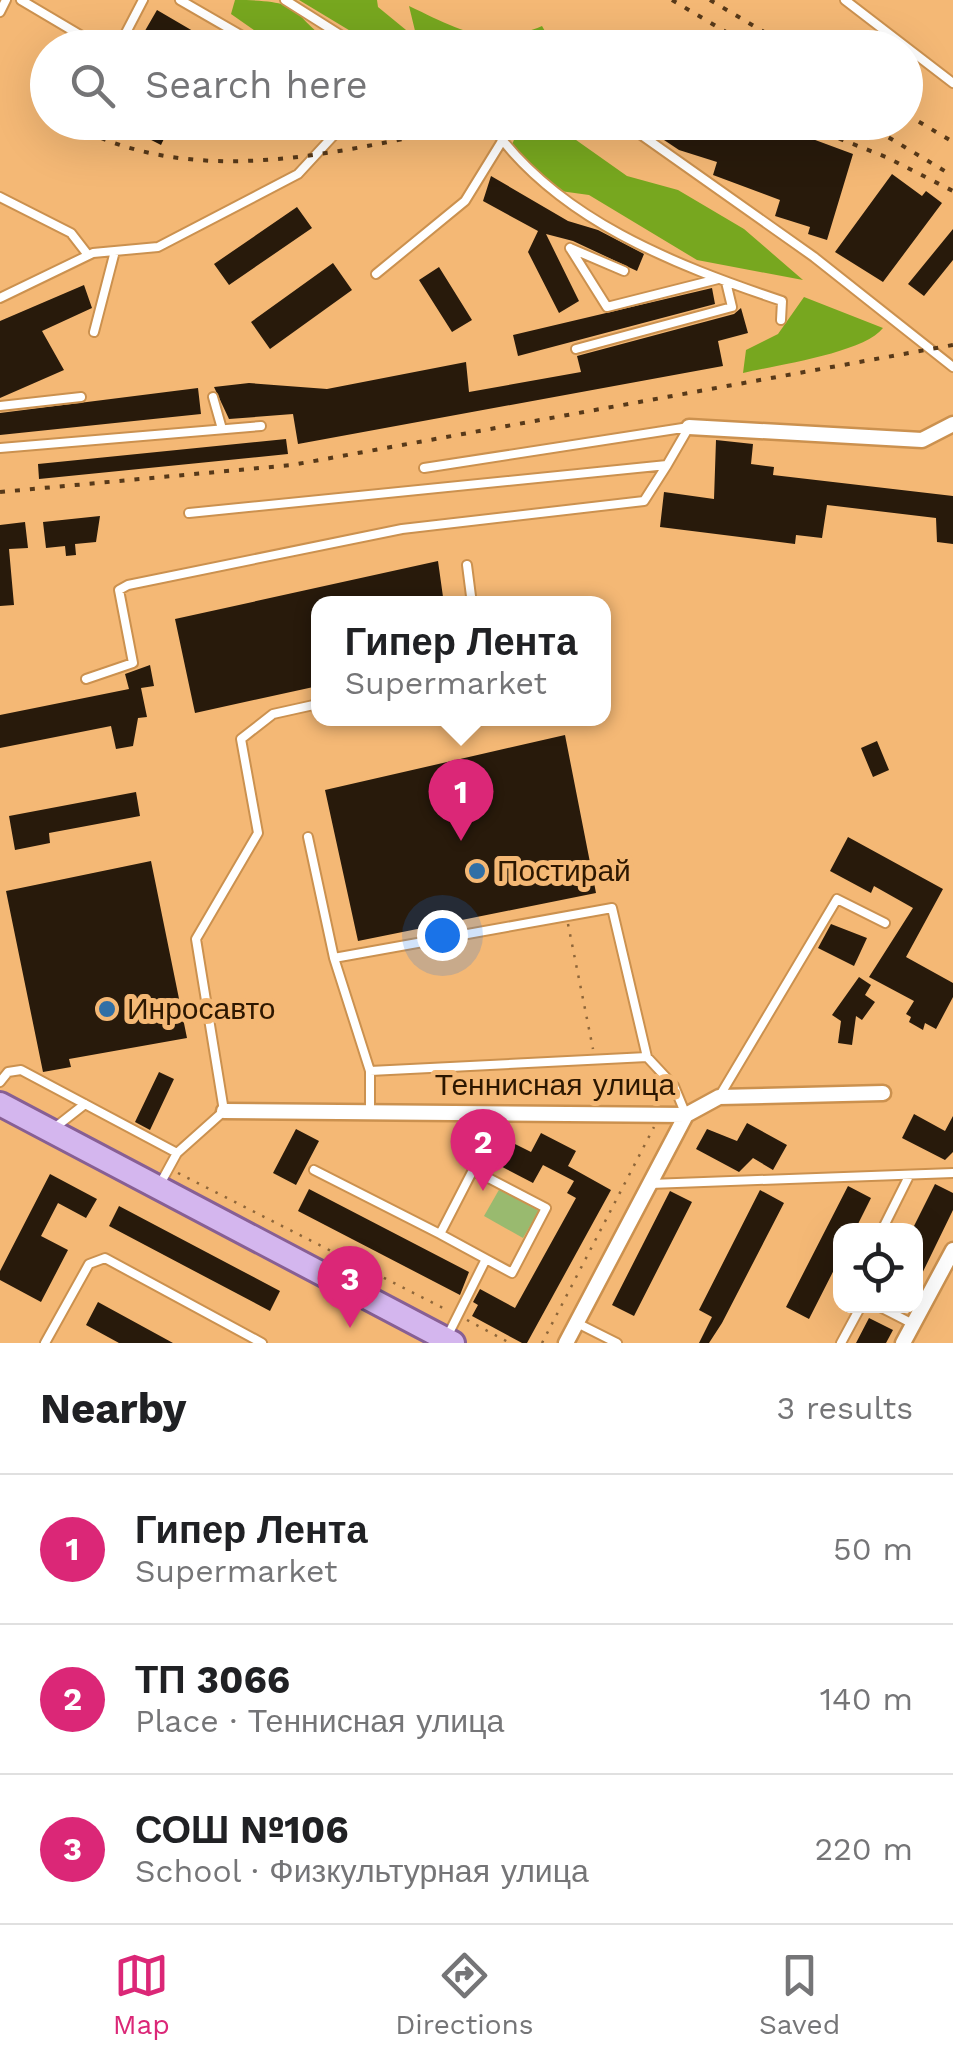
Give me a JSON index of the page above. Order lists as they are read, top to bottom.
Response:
{
  "streets": {
    "street": ["Теннисная улица"]
  },
  "places": ["Постирай", "Инросавто"],
  "page": {
    "search": "Search here",
    "popup": ["Гипер Лента", "Supermarket"],
    "pins": ["1", "2", "3"],
    "heading": ["Nearby", "3 results"],
    "list": [
      {
        "mark": "1",
        "name": "Гипер Лента",
        "note": "Supermarket",
        "value": "50 m"
      },
      {
        "mark": "2",
        "name": "ТП 3066",
        "note": "Place · Теннисная улица",
        "value": "140 m"
      },
      {
        "mark": "3",
        "name": "СОШ №106",
        "note": "School · Физкультурная улица",
        "value": "220 m"
      }
    ],
    "nav": ["Map", "Directions", "Saved"]
  }
}
